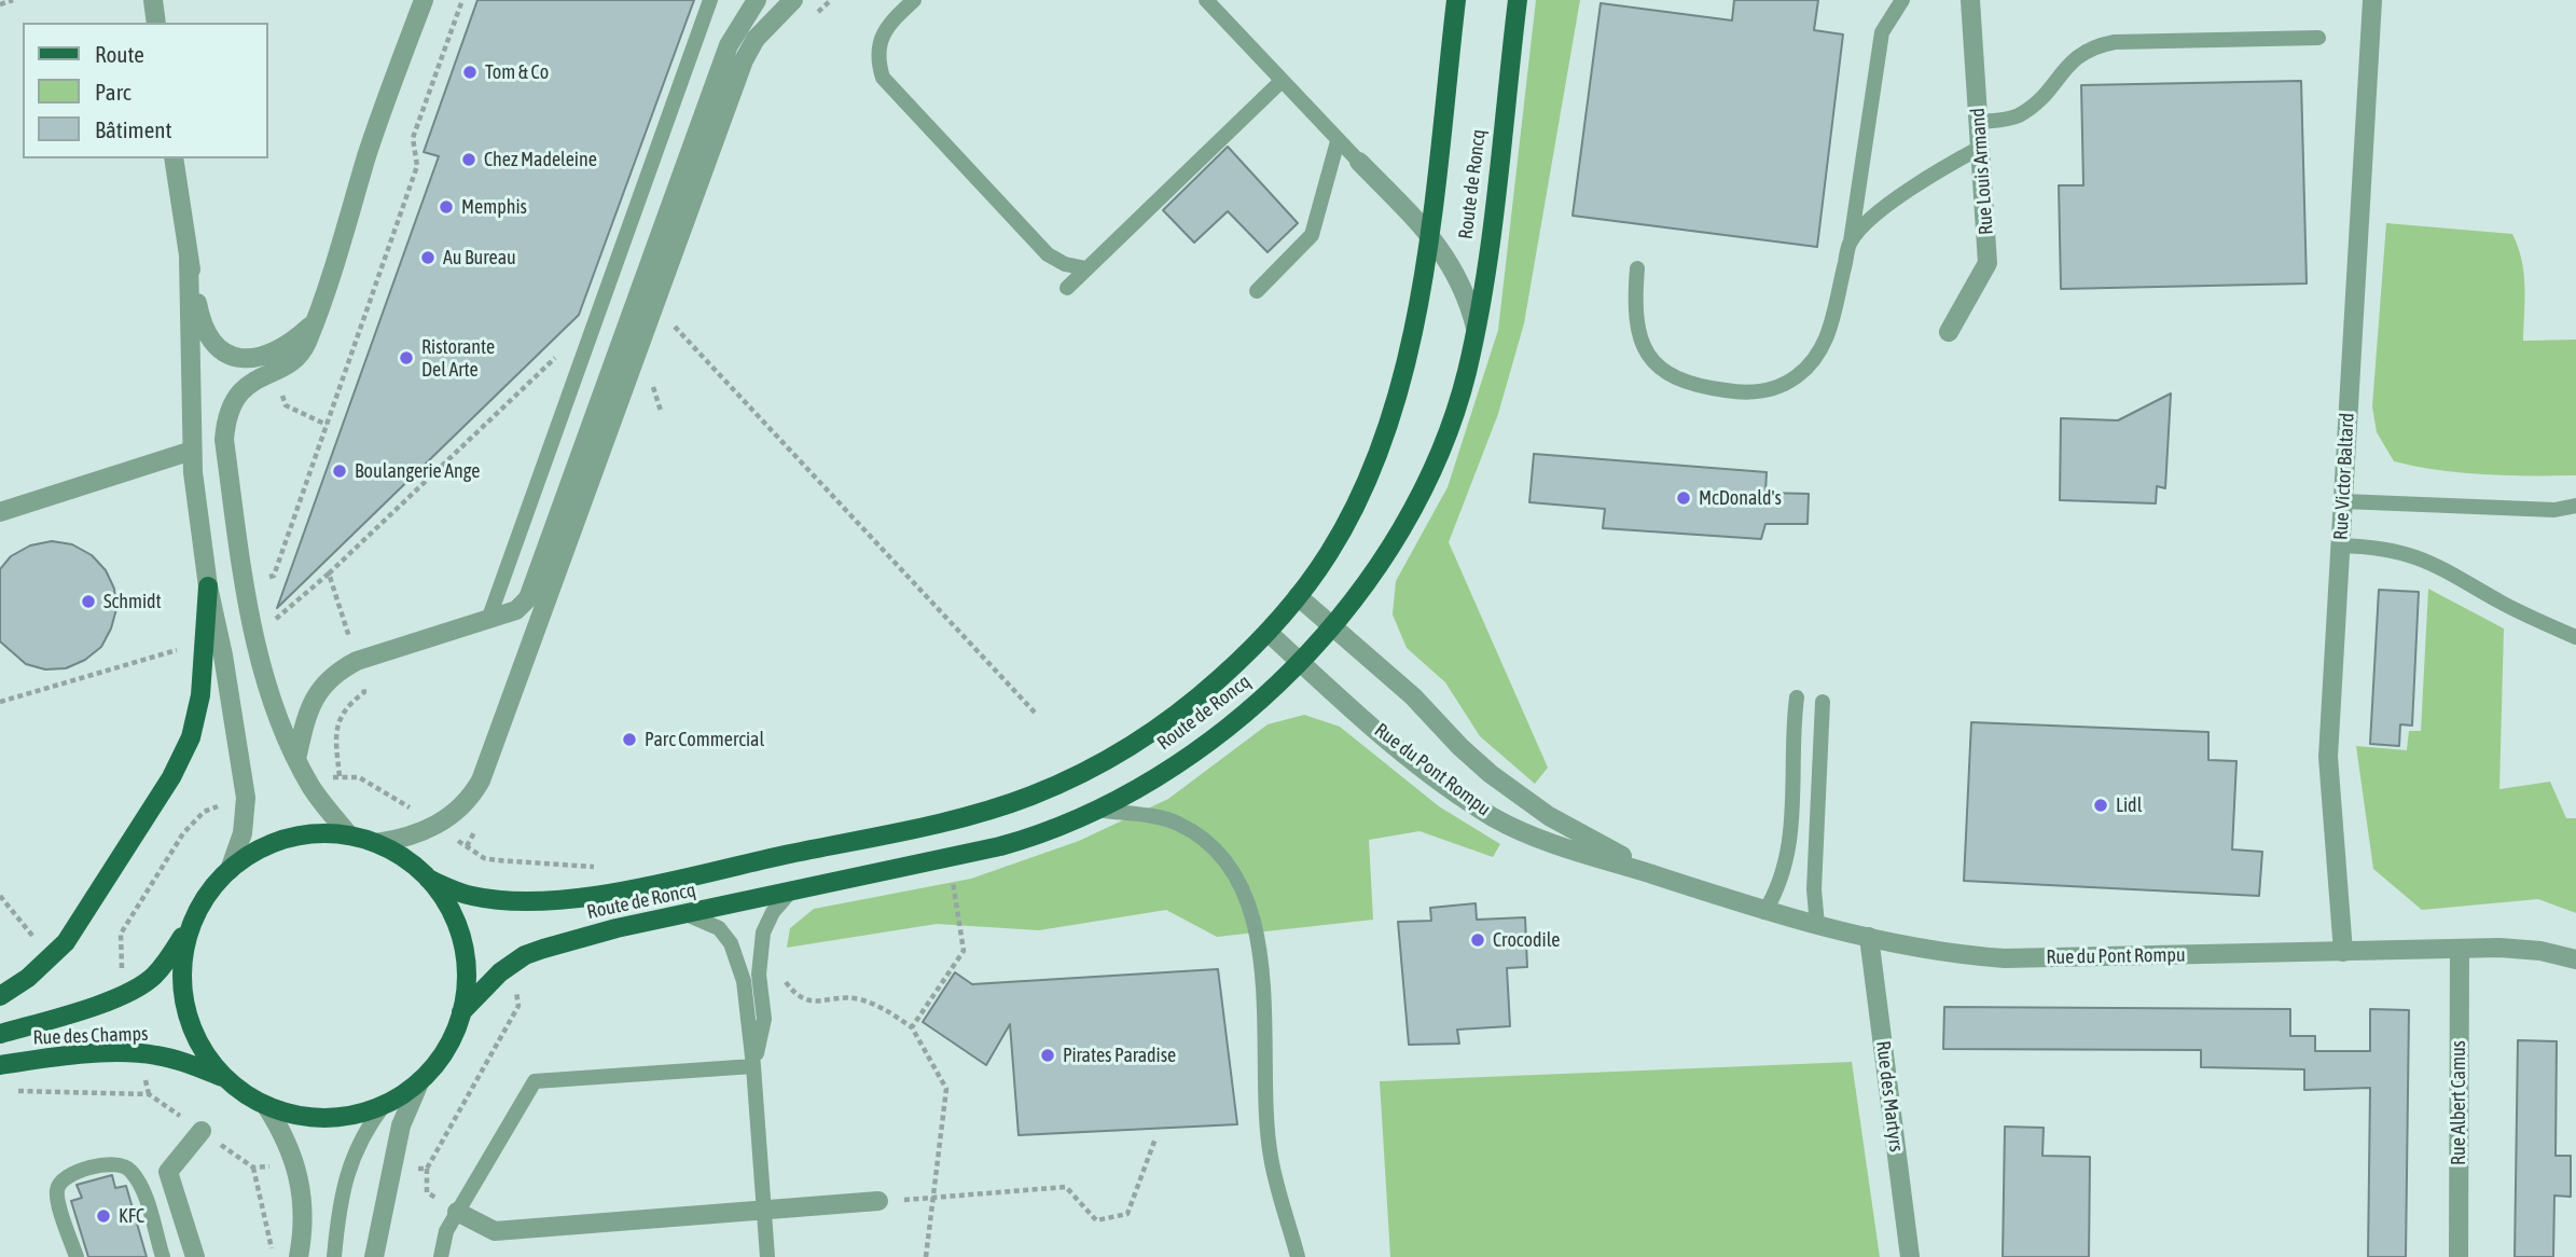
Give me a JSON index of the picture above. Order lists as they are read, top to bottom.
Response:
{
  "streets": {
    "main road": ["Route de Roncq", "Rue des Champs"],
    "street": [
      "Rue Louis Armand",
      "Rue Victor Baltard",
      "Rue du Pont Rompu",
      "Rue des Martyrs",
      "Rue Albert Camus"
    ]
  },
  "crossings": [
    ["Route de Roncq", "Rue du Pont Rompu"],
    ["Route de Roncq", "Rue des Champs"],
    ["Rue Victor Baltard", "Rue du Pont Rompu"],
    ["Rue du Pont Rompu", "Rue des Martyrs"],
    ["Rue du Pont Rompu", "Rue Albert Camus"]
  ],
  "places": [
    "Tom & Co",
    "Chez Madeleine",
    "Memphis",
    "Au Bureau",
    "Ristorante Del Arte",
    "Boulangerie Ange",
    "McDonald's",
    "Schmidt",
    "Parc Commercial",
    "Lidl",
    "Crocodile",
    "Pirates Paradise",
    "KFC"
  ],
  "legend": ["Route", "Parc", "Bâtiment"]
}
